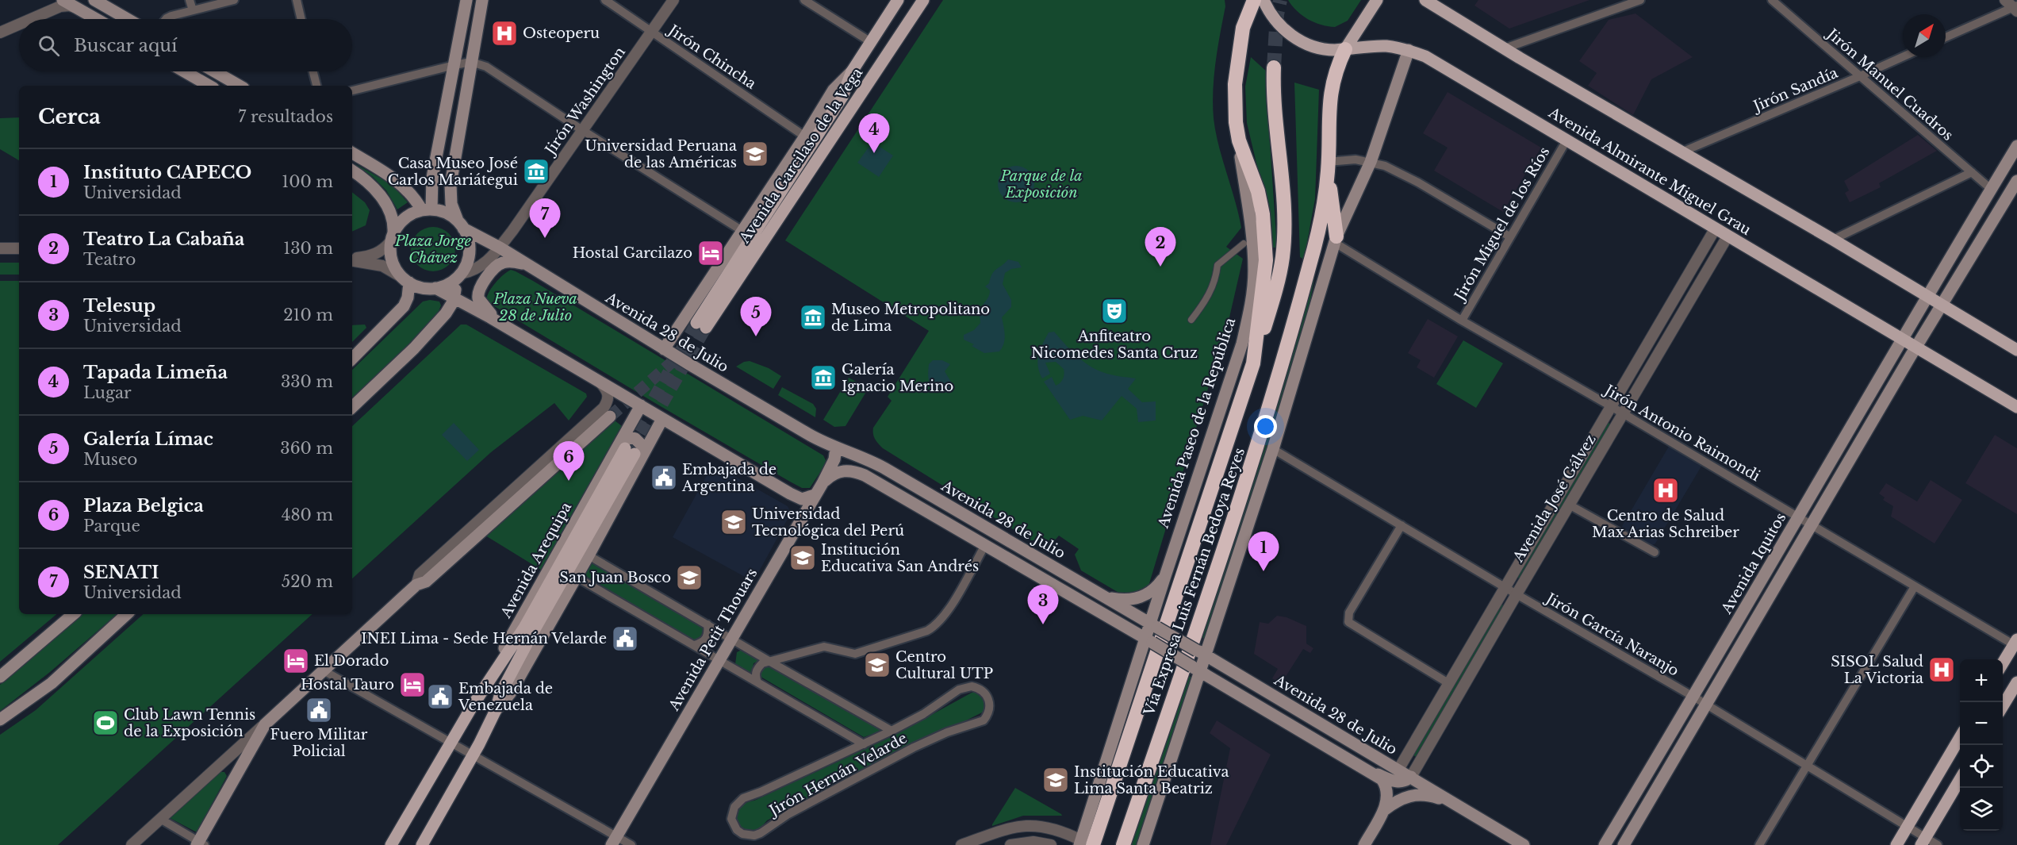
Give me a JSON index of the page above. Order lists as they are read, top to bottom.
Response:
{
  "streets": {
    "highway": ["Avenida Paseo de la República", "Vía Expresa Luis Fernán Bedoya Reyes"],
    "main road": [
      "Avenida Garcilaso de la Vega",
      "Avenida Almirante Miguel Grau",
      "Avenida 28 de Julio",
      "Avenida Arequipa",
      "Avenida Iquitos",
      "Avenida Petit Thouars"
    ],
    "street": [
      "Jirón Chincha",
      "Jirón Manuel Cuadros",
      "Jirón Sandía",
      "Jirón Washington",
      "Jirón Miguel de los Ríos",
      "Jirón Antonio Raimondi",
      "Avenida José Gálvez",
      "Jirón García Naranjo",
      "Jirón Hernán Velarde"
    ]
  },
  "crossings": [
    ["Jirón Chincha", "Jirón Washington"],
    ["Jirón Chincha", "Avenida Garcilaso de la Vega"],
    ["Jirón Manuel Cuadros", "Jirón Sandía"],
    ["Jirón Manuel Cuadros", "Avenida Iquitos"],
    ["Jirón Washington", "Avenida 28 de Julio"],
    ["Avenida Garcilaso de la Vega", "Avenida 28 de Julio"],
    ["Avenida Almirante Miguel Grau", "Jirón Miguel de los Ríos"],
    ["Avenida Almirante Miguel Grau", "Avenida José Gálvez"],
    ["Avenida Almirante Miguel Grau", "Avenida Iquitos"],
    ["Avenida Almirante Miguel Grau", "Vía Expresa Luis Fernán Bedoya Reyes"],
    ["Jirón Miguel de los Ríos", "Jirón Antonio Raimondi"],
    ["Avenida 28 de Julio", "Avenida Paseo de la República"],
    ["Avenida 28 de Julio", "Avenida José Gálvez"],
    ["Avenida 28 de Julio", "Avenida Petit Thouars"],
    ["Avenida Paseo de la República", "Vía Expresa Luis Fernán Bedoya Reyes"],
    ["Jirón Antonio Raimondi", "Avenida José Gálvez"],
    ["Jirón Antonio Raimondi", "Avenida Iquitos"],
    ["Avenida José Gálvez", "Jirón García Naranjo"],
    ["Avenida Arequipa", "Jirón Hernán Velarde"],
    ["Avenida Iquitos", "Jirón García Naranjo"],
    ["Avenida Petit Thouars", "Jirón Hernán Velarde"]
  ],
  "parks": ["Parque de la Exposición", "Plaza Jorge Chávez", "Plaza Nueva 28 de Julio"],
  "places": {
    "hospital": ["Osteoperu", "Centro de Salud Max Arias Schreiber", "SISOL Salud La Victoria"],
    "school or university": [
      "Universidad Peruana de las Américas",
      "Universidad Tecnológica del Perú",
      "Institución Educativa San Andrés",
      "San Juan Bosco",
      "Centro Cultural UTP",
      "Institución Educativa Lima Santa Beatriz"
    ],
    "museum": ["Casa Museo José Carlos Mariátegui", "Museo Metropolitano de Lima", "Galería Ignacio Merino"],
    "hotel": ["Hostal Garcilazo", "El Dorado", "Hostal Tauro"],
    "theatre": ["Anfiteatro Nicomedes Santa Cruz"],
    "public building": [
      "Embajada de Argentina",
      "INEI Lima - Sede Hernán Velarde",
      "Embajada de Venezuela",
      "Fuero Militar Policial"
    ],
    "sports": ["Club Lawn Tennis de la Exposición"]
  },
  "north": "top right",
  "page": {
    "search": "Buscar aquí",
    "heading": ["Cerca", "7 resultados"],
    "pins": [
      "4",
      "7",
      "2",
      "5",
      "6",
      "1",
      "3"
    ],
    "list": [
      {
        "mark": "1",
        "name": "Instituto CAPECO",
        "note": "Universidad",
        "value": "100 m"
      },
      {
        "mark": "2",
        "name": "Teatro La Cabaña",
        "note": "Teatro",
        "value": "130 m"
      },
      {
        "mark": "3",
        "name": "Telesup",
        "note": "Universidad",
        "value": "210 m"
      },
      {
        "mark": "4",
        "name": "Tapada Limeña",
        "note": "Lugar",
        "value": "330 m"
      },
      {
        "mark": "5",
        "name": "Galería Límac",
        "note": "Museo",
        "value": "360 m"
      },
      {
        "mark": "6",
        "name": "Plaza Belgica",
        "note": "Parque",
        "value": "480 m"
      },
      {
        "mark": "7",
        "name": "SENATI",
        "note": "Universidad",
        "value": "520 m"
      }
    ],
    "map_buttons": ["+", "−"]
  }
}
